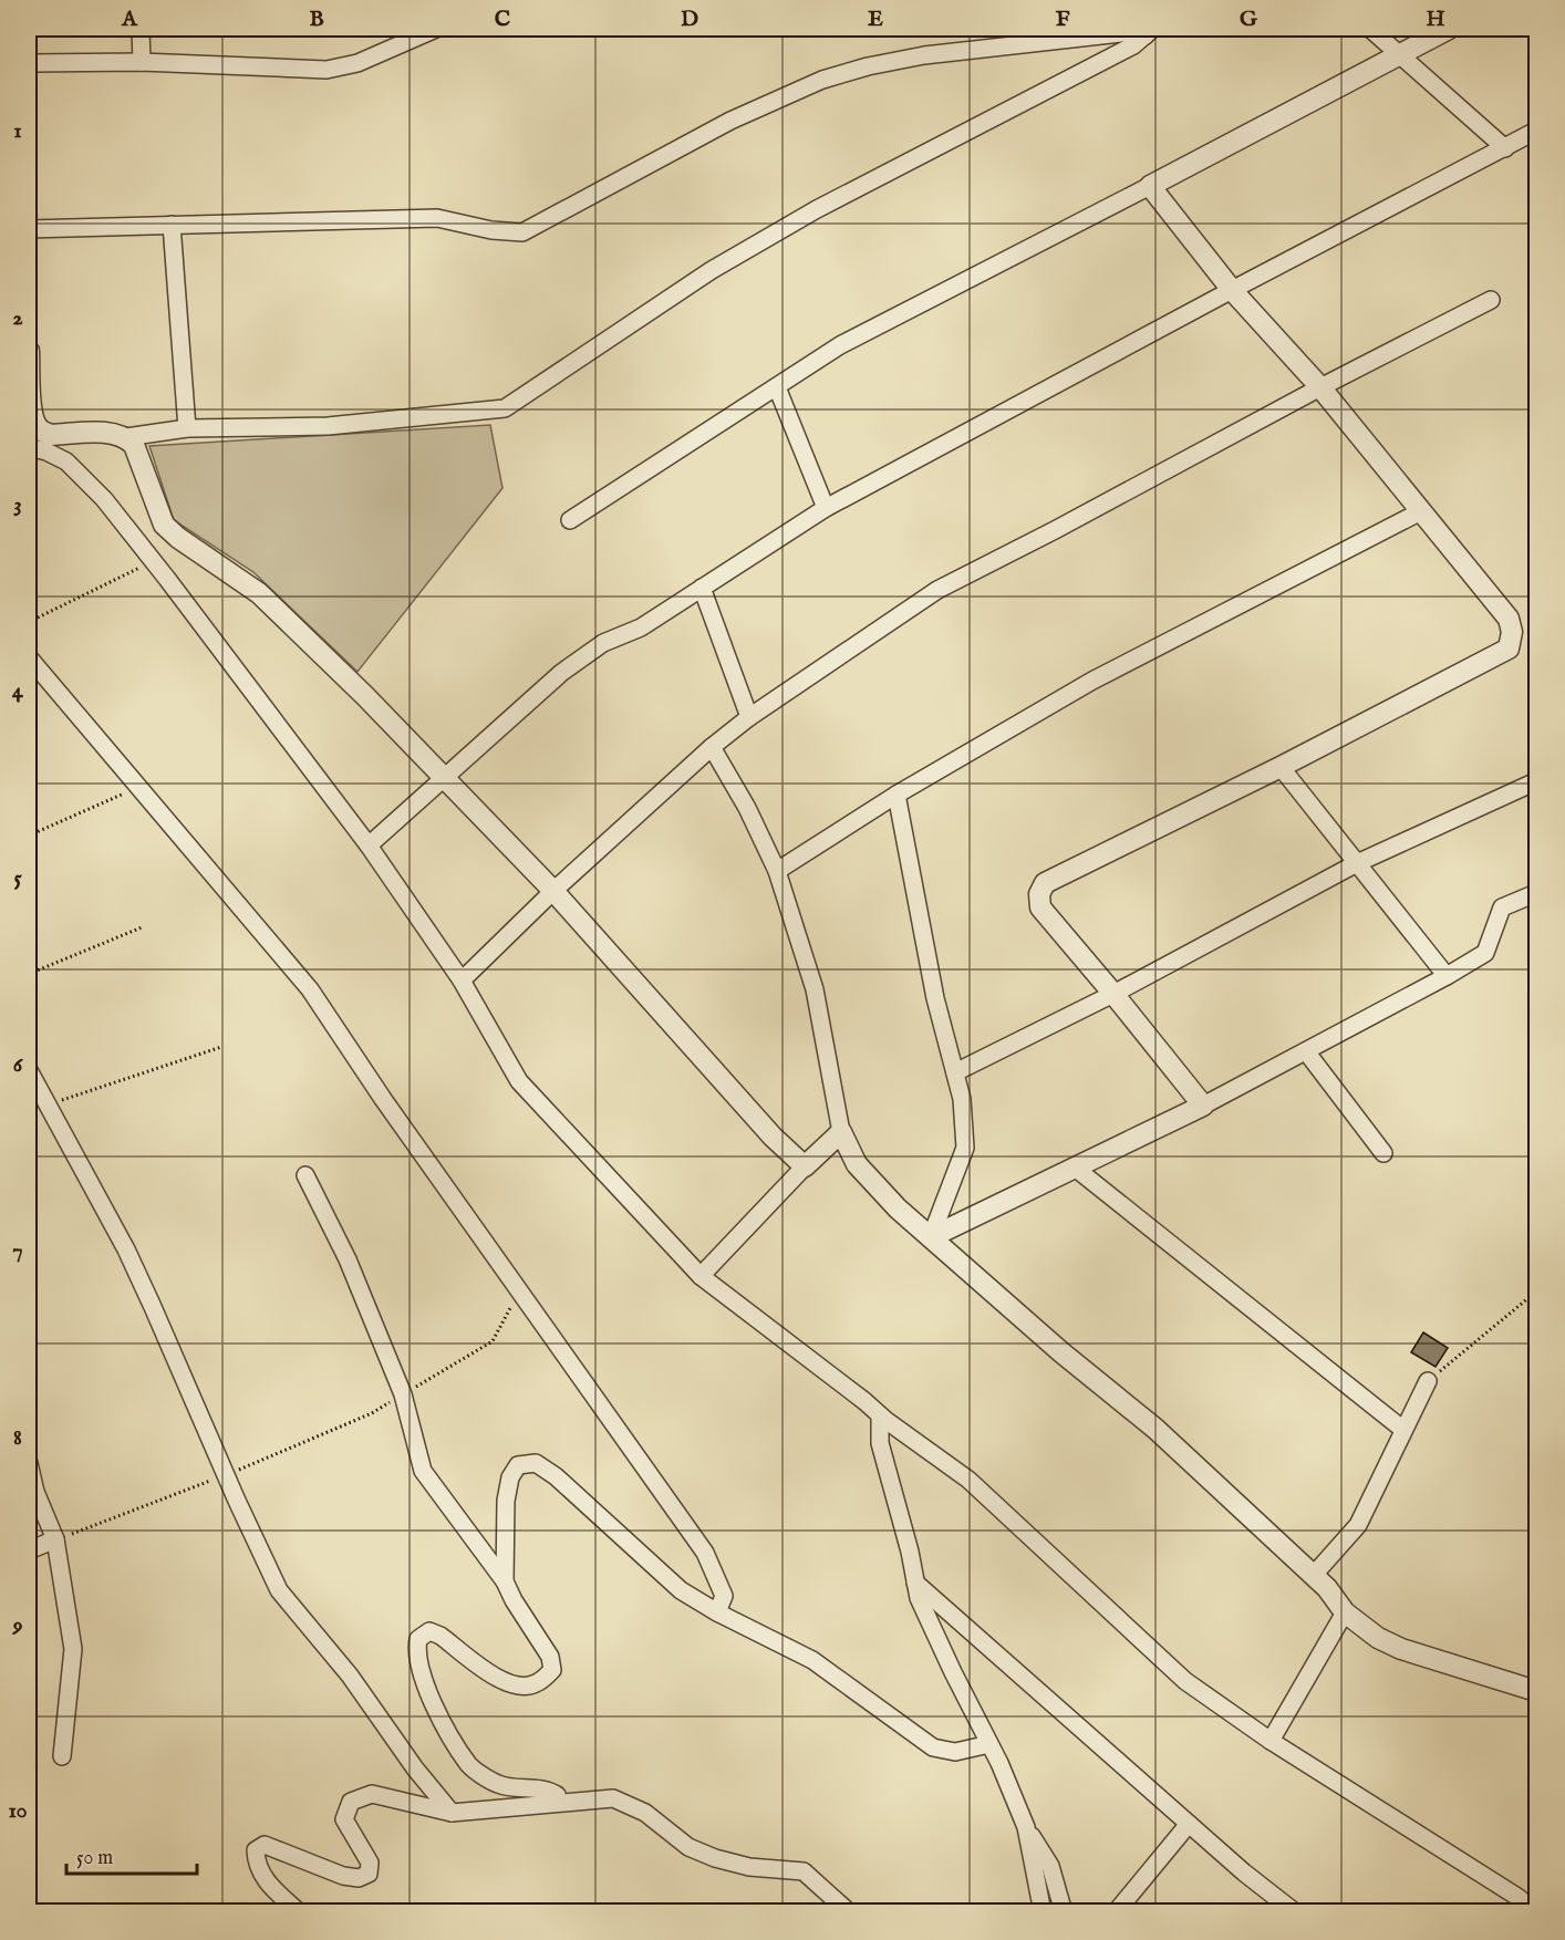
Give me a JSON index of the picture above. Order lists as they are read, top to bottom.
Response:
{
  "scale_bar": "50 m",
  "grid": {
    "columns": [
      "A",
      "B",
      "C",
      "D",
      "E",
      "F",
      "G",
      "H"
    ],
    "rows": [
      "1",
      "2",
      "3",
      "4",
      "5",
      "6",
      "7",
      "8",
      "9",
      "10"
    ]
  }
}
